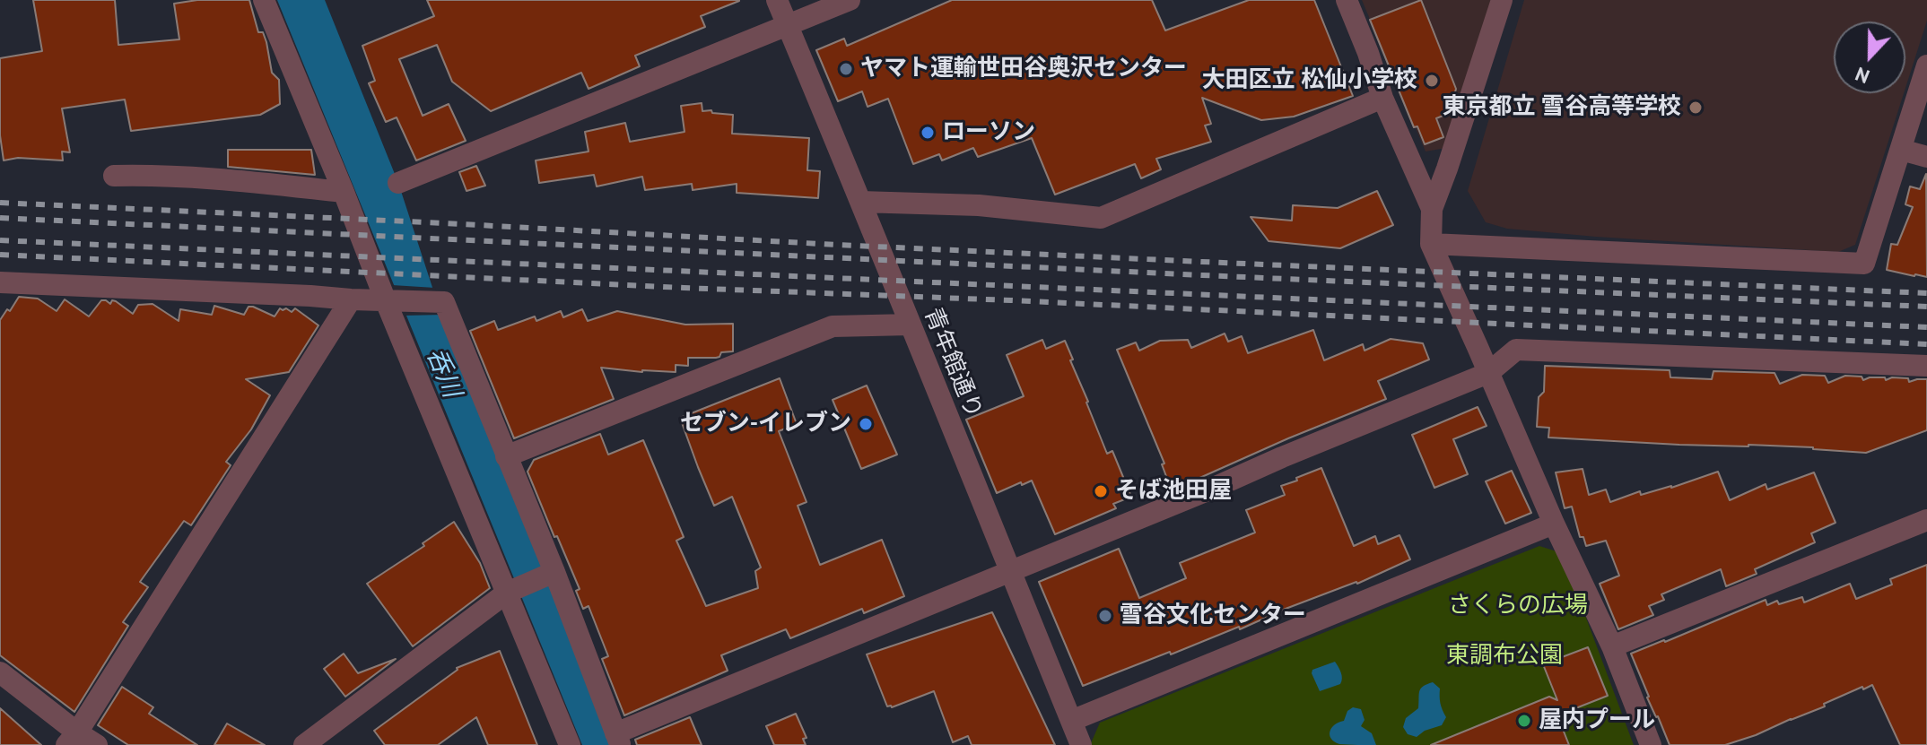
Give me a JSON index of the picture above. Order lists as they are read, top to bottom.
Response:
{
  "streets": {
    "street": ["青年館通り"]
  },
  "water": ["呑川"],
  "parks": ["さくらの広場", "東調布公園"],
  "places": [
    "ヤマト運輸世田谷奥沢センター",
    "大田区立 松仙小学校",
    "東京都立 雪谷高等学校",
    "ローソン",
    "セブン-イレブン",
    "そば池田屋",
    "雪谷文化センター",
    "屋内プール"
  ],
  "north": "bottom"
}
